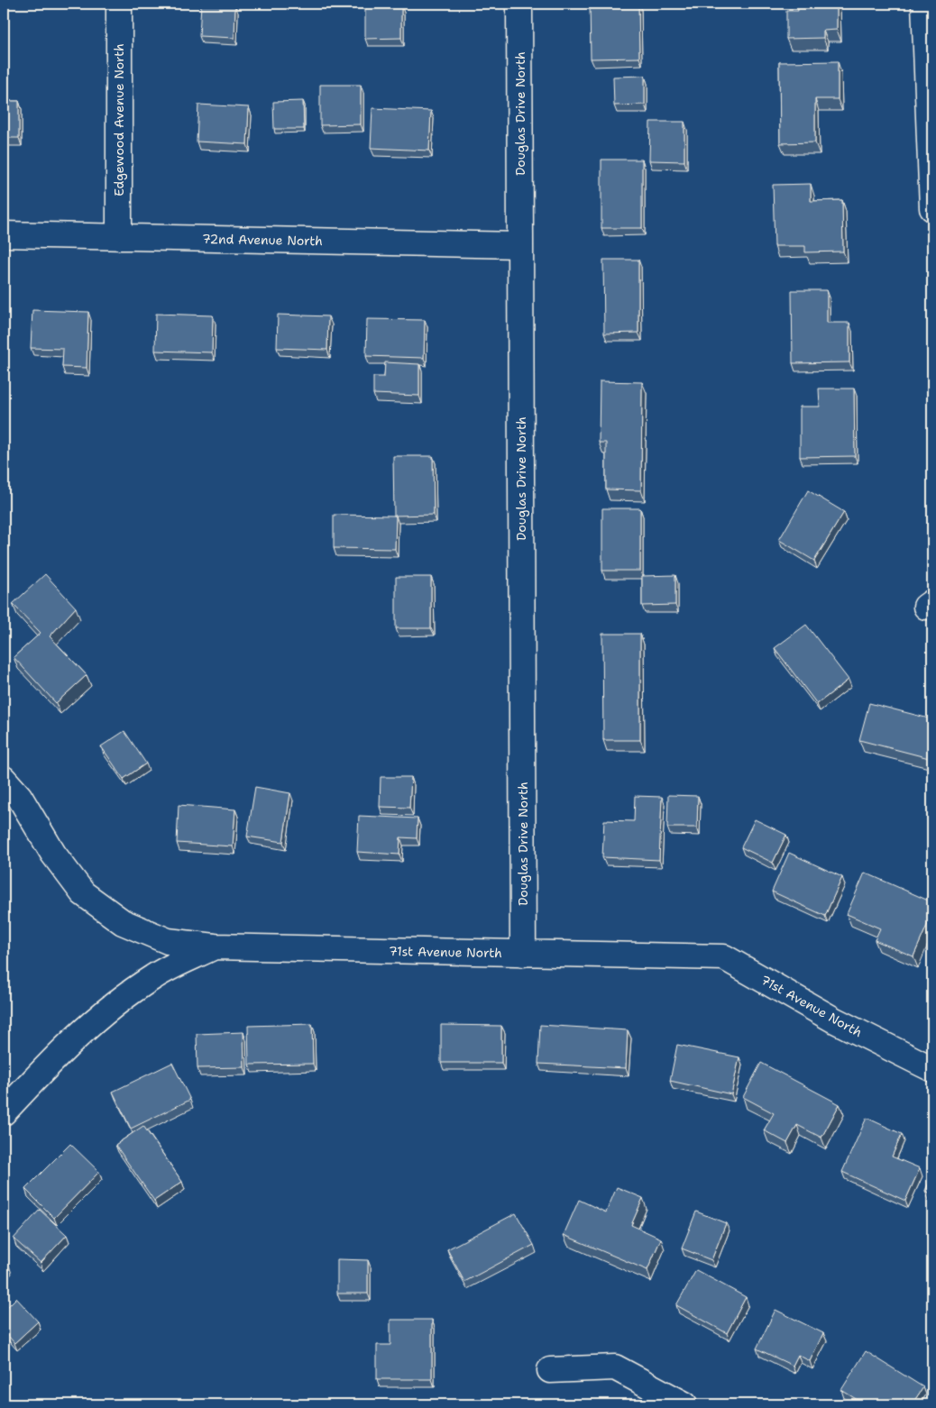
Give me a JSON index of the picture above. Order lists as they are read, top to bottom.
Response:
{
  "streets": {
    "street": [
      "Douglas Drive North",
      "Edgewood Avenue North",
      "72nd Avenue North",
      "71st Avenue North"
    ]
  },
  "crossings": [
    ["Douglas Drive North", "72nd Avenue North"],
    ["Douglas Drive North", "71st Avenue North"],
    ["Edgewood Avenue North", "72nd Avenue North"]
  ]
}
